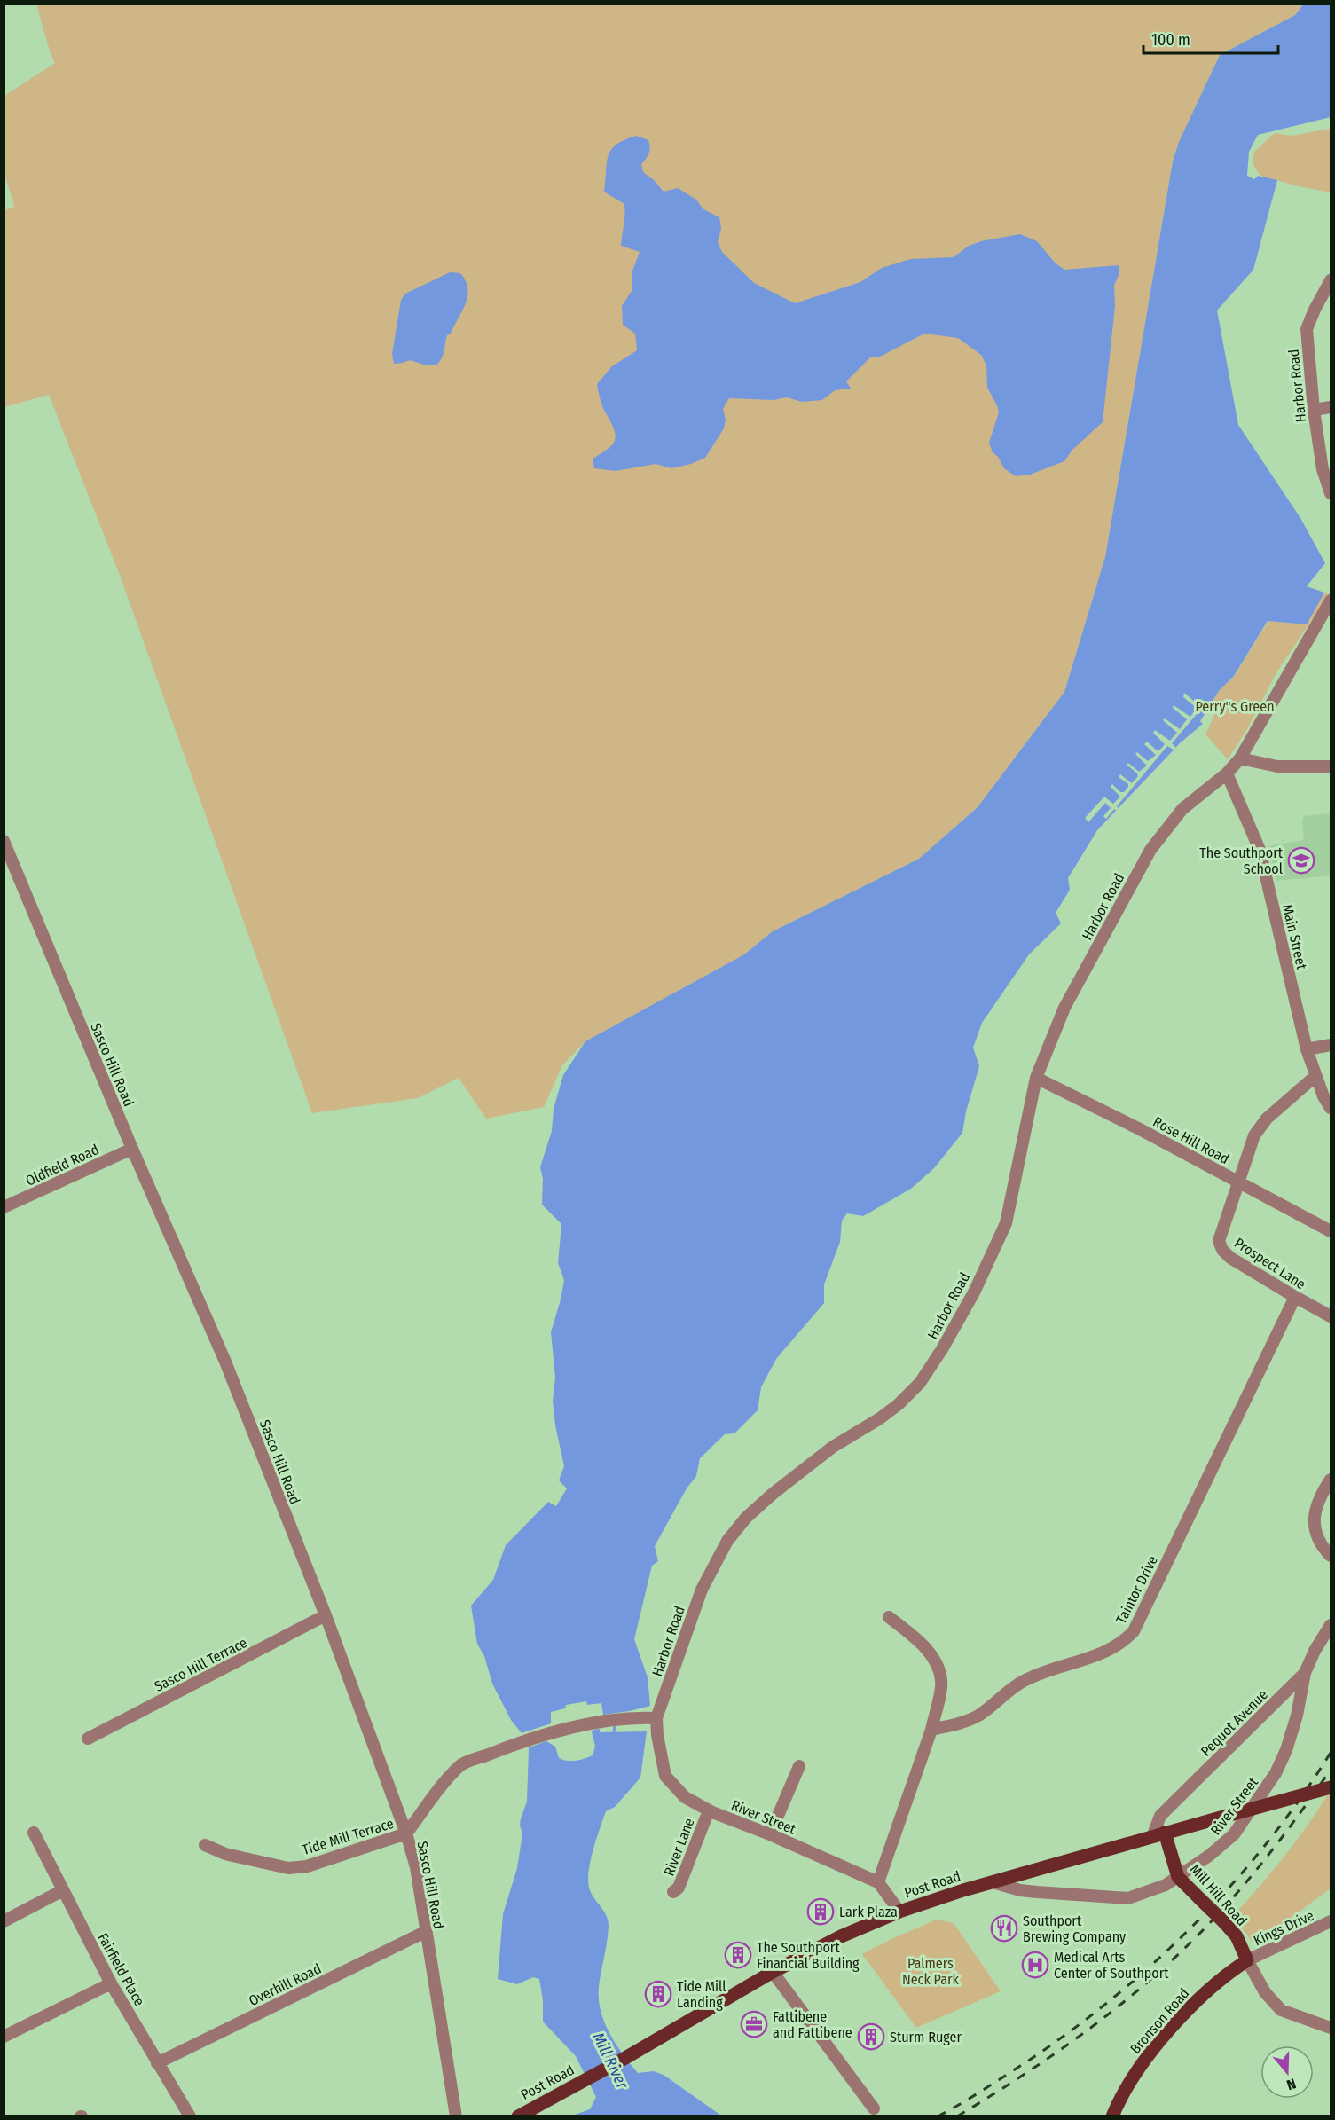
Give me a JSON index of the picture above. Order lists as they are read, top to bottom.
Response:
{
  "streets": {
    "main road": ["Post Road", "Mill Hill Road", "Bronson Road"],
    "street": [
      "Harbor Road",
      "Main Street",
      "Sasco Hill Road",
      "Rose Hill Road",
      "Oldfield Road",
      "Prospect Lane",
      "Taintor Drive",
      "Sasco Hill Terrace",
      "Pequot Avenue",
      "River Street",
      "Tide Mill Terrace",
      "River Lane",
      "Kings Drive",
      "Fairfield Place",
      "Overhill Road"
    ]
  },
  "crossings": [
    ["Harbor Road", "Main Street"],
    ["Harbor Road", "Rose Hill Road"],
    ["Harbor Road", "River Street"],
    ["Sasco Hill Road", "Oldfield Road"],
    ["Sasco Hill Road", "Sasco Hill Terrace"],
    ["Sasco Hill Road", "Tide Mill Terrace"],
    ["Sasco Hill Road", "Overhill Road"],
    ["Rose Hill Road", "Prospect Lane"],
    ["Prospect Lane", "Taintor Drive"],
    ["Pequot Avenue", "River Street"],
    ["Pequot Avenue", "Post Road"],
    ["Pequot Avenue", "Mill Hill Road"],
    ["River Street", "River Lane"],
    ["River Street", "Post Road"],
    ["River Street", "Mill Hill Road"],
    ["Post Road", "Mill Hill Road"],
    ["Mill Hill Road", "Kings Drive"],
    ["Mill Hill Road", "Bronson Road"],
    ["Kings Drive", "Bronson Road"],
    ["Fairfield Place", "Overhill Road"]
  ],
  "water": ["Mill River"],
  "parks": ["Perry\"s Green", "Palmers Neck Park"],
  "places": {
    "school or university": ["The Southport School"],
    "building": [
      "Lark Plaza",
      "The Southport Financial Building",
      "Tide Mill Landing",
      "Sturm Ruger"
    ],
    "restaurant": ["Southport Brewing Company"],
    "hospital": ["Medical Arts Center of Southport"],
    "office": ["Fattibene and Fattibene"]
  },
  "scale_bar": "100 m",
  "north": "bottom"
}
